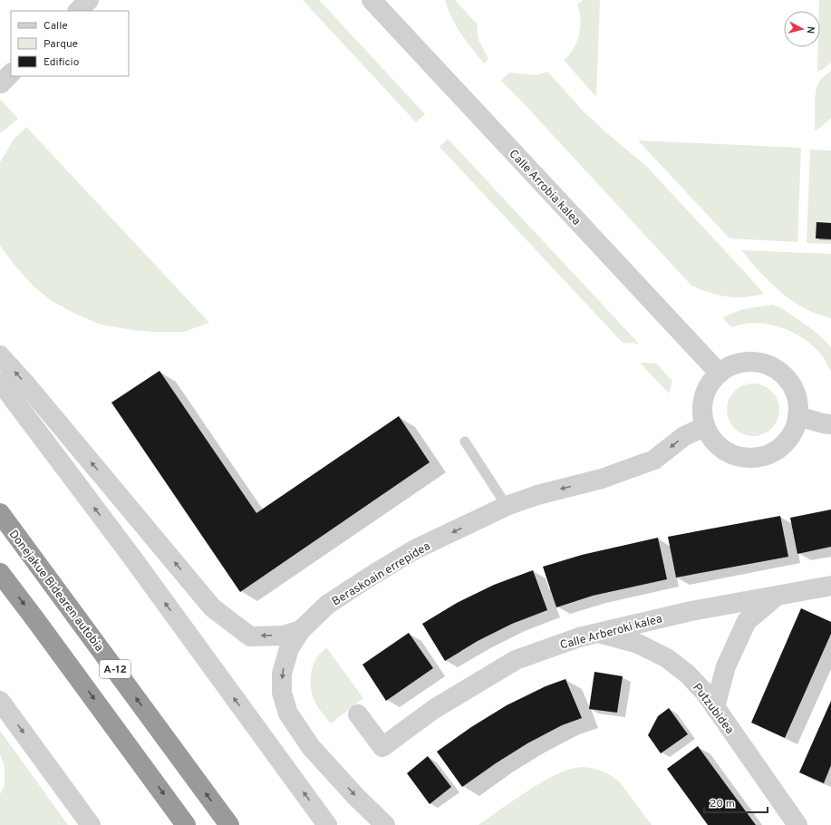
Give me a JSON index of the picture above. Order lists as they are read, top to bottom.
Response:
{
  "streets": {
    "highway": ["Donejakue Bidearen autobia", "A-12"],
    "street": [
      "Calle Arrobia kalea",
      "Beraskoain errepidea",
      "Calle Arberoki kalea",
      "Putzubidea"
    ]
  },
  "crossings": [
    ["Calle Arrobia kalea", "Beraskoain errepidea"],
    ["Calle Arberoki kalea", "Putzubidea"]
  ],
  "legend": ["Calle", "Parque", "Edificio"],
  "scale_bar": "20 m",
  "north": "right"
}
